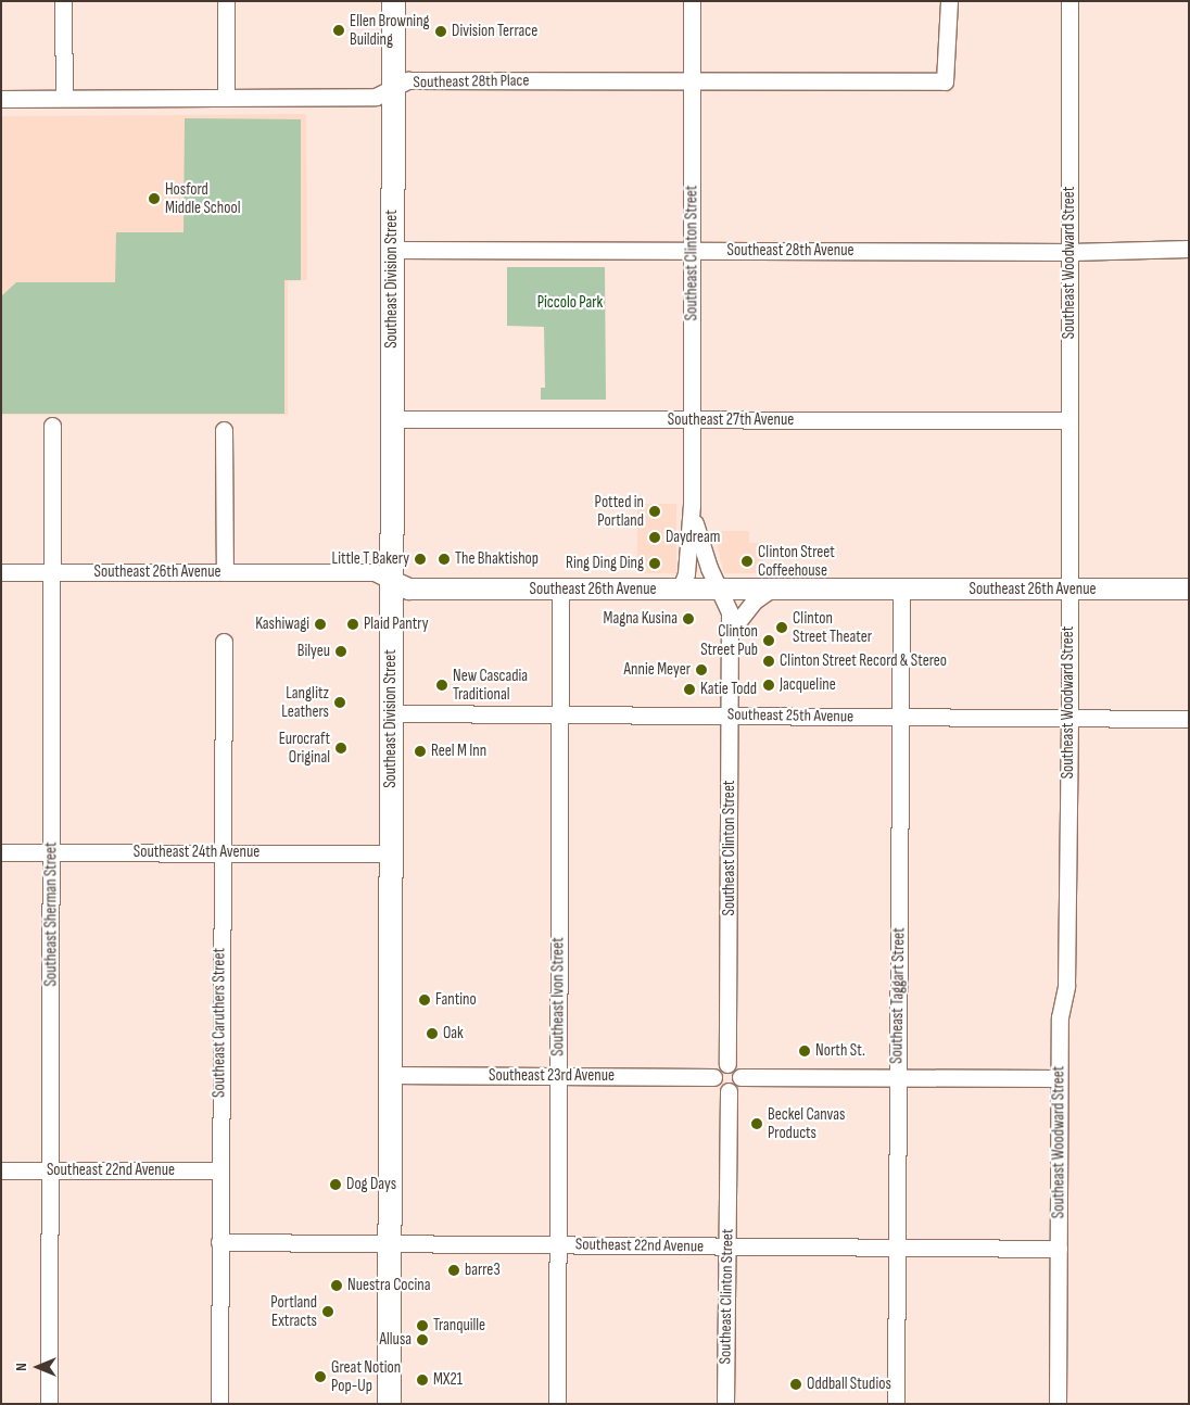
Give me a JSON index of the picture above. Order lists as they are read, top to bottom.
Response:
{
  "streets": {
    "main road": ["Southeast Division Street"],
    "street": [
      "Southeast 28th Place",
      "Southeast 28th Avenue",
      "Southeast Clinton Street",
      "Southeast Woodward Street",
      "Southeast 27th Avenue",
      "Southeast 26th Avenue",
      "Southeast 25th Avenue",
      "Southeast 24th Avenue",
      "Southeast Sherman Street",
      "Southeast Taggart Street",
      "Southeast Ivon Street",
      "Southeast Caruthers Street",
      "Southeast 23rd Avenue",
      "Southeast 22nd Avenue"
    ]
  },
  "crossings": [
    ["Southeast 28th Place", "Southeast Clinton Street"],
    ["Southeast 28th Place", "Southeast Division Street"],
    ["Southeast 28th Avenue", "Southeast Clinton Street"],
    ["Southeast 28th Avenue", "Southeast Woodward Street"],
    ["Southeast 28th Avenue", "Southeast Division Street"],
    ["Southeast Clinton Street", "Southeast 27th Avenue"],
    ["Southeast Clinton Street", "Southeast 26th Avenue"],
    ["Southeast Clinton Street", "Southeast 25th Avenue"],
    ["Southeast Clinton Street", "Southeast 23rd Avenue"],
    ["Southeast Clinton Street", "Southeast 22nd Avenue"],
    ["Southeast Woodward Street", "Southeast 27th Avenue"],
    ["Southeast Woodward Street", "Southeast 26th Avenue"],
    ["Southeast Woodward Street", "Southeast 25th Avenue"],
    ["Southeast Woodward Street", "Southeast 22nd Avenue"],
    ["Southeast Division Street", "Southeast 27th Avenue"],
    ["Southeast Division Street", "Southeast 26th Avenue"],
    ["Southeast Division Street", "Southeast 25th Avenue"],
    ["Southeast Division Street", "Southeast 24th Avenue"],
    ["Southeast Division Street", "Southeast 23rd Avenue"],
    ["Southeast Division Street", "Southeast 22nd Avenue"],
    ["Southeast 26th Avenue", "Southeast Sherman Street"],
    ["Southeast 26th Avenue", "Southeast Taggart Street"],
    ["Southeast 26th Avenue", "Southeast Ivon Street"],
    ["Southeast 25th Avenue", "Southeast Taggart Street"],
    ["Southeast 25th Avenue", "Southeast Ivon Street"],
    ["Southeast 24th Avenue", "Southeast Sherman Street"],
    ["Southeast 24th Avenue", "Southeast Caruthers Street"],
    ["Southeast Sherman Street", "Southeast 22nd Avenue"],
    ["Southeast Taggart Street", "Southeast 22nd Avenue"],
    ["Southeast Ivon Street", "Southeast 23rd Avenue"],
    ["Southeast Ivon Street", "Southeast 22nd Avenue"],
    ["Southeast Caruthers Street", "Southeast 22nd Avenue"]
  ],
  "parks": ["Piccolo Park"],
  "places": [
    "Ellen Browning Building",
    "Division Terrace",
    "Hosford Middle School",
    "Potted in Portland",
    "Daydream",
    "Little T Bakery",
    "The Bhaktishop",
    "Clinton Street Coffeehouse",
    "Ring Ding Ding",
    "Magna Kusina",
    "Kashiwagi",
    "Plaid Pantry",
    "Clinton Street Theater",
    "Clinton Street Pub",
    "Bilyeu",
    "Clinton Street Record & Stereo",
    "Annie Meyer",
    "New Cascadia Traditional",
    "Jacqueline",
    "Katie Todd",
    "Langlitz Leathers",
    "Eurocraft Original",
    "Reel M Inn",
    "Fantino",
    "Oak",
    "North St.",
    "Beckel Canvas Products",
    "Dog Days",
    "barre3",
    "Nuestra Cocina",
    "Portland Extracts",
    "Tranquille",
    "Allusa",
    "Great Notion Pop-Up",
    "MX21",
    "Oddball Studios"
  ],
  "north": "left"
}
